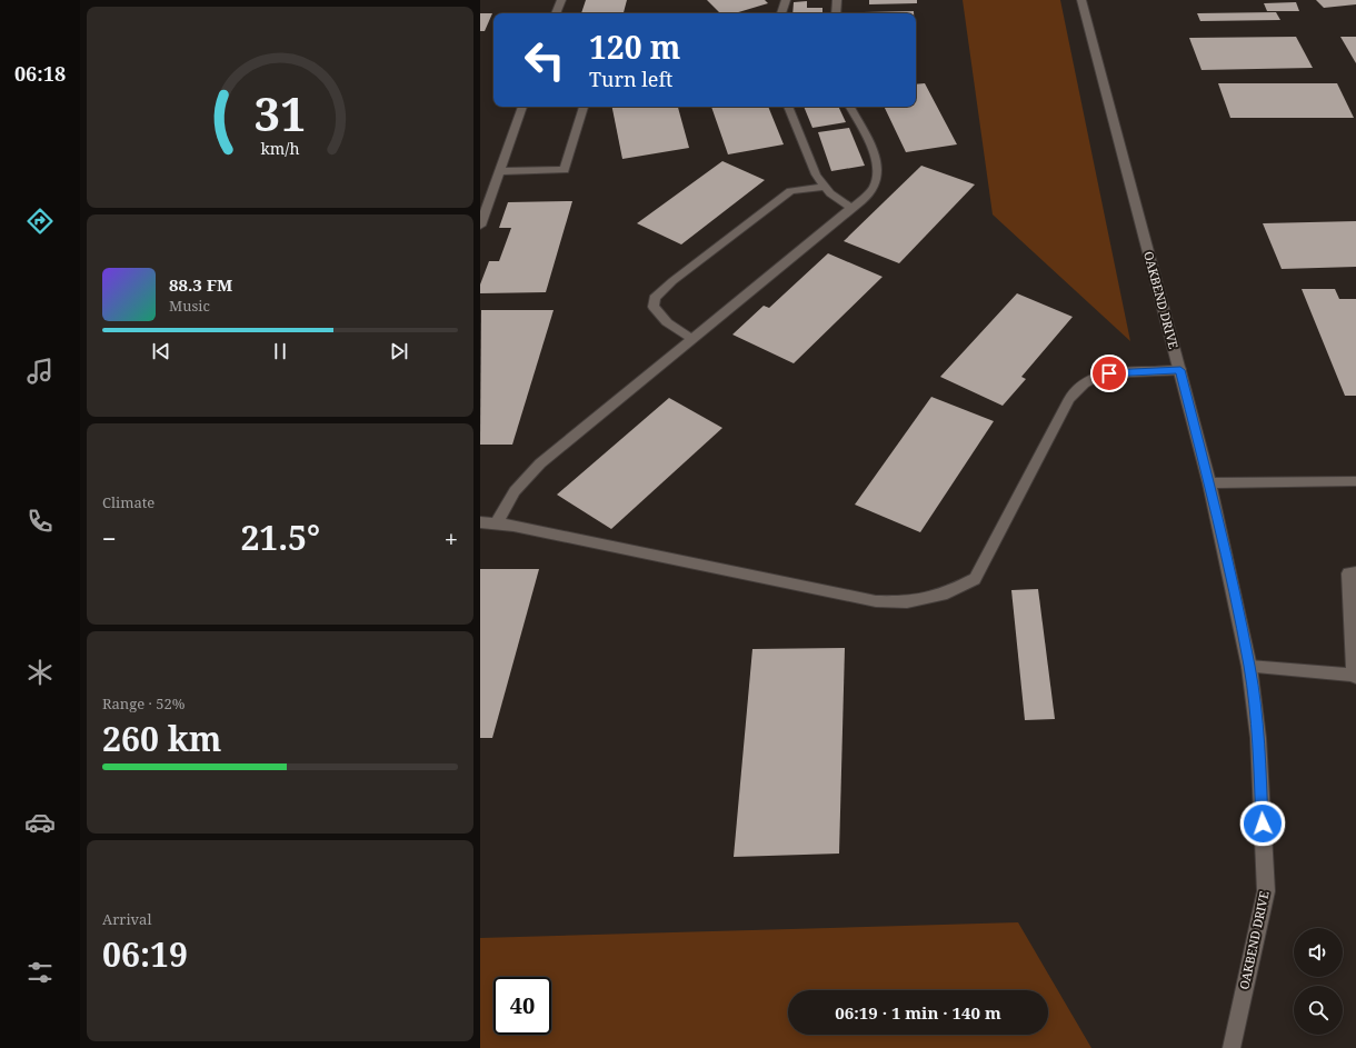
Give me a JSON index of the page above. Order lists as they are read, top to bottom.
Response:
{
  "streets": {
    "street": ["OAKBEND DRIVE"]
  },
  "page": {
    "tabs": "06:18",
    "turn": ["120 m", "Turn left"],
    "song": ["88.3 FM", "Music"],
    "tile": [
      "Climate",
      ["Range · 52%", "260 km"],
      ["Arrival", "06:19"]
    ],
    "heat": ["−", "21.5°", "+"],
    "limit": "40",
    "trip": "06:19 · 1 min · 140 m",
    "gauge": ["31", "km/h"]
  }
}
